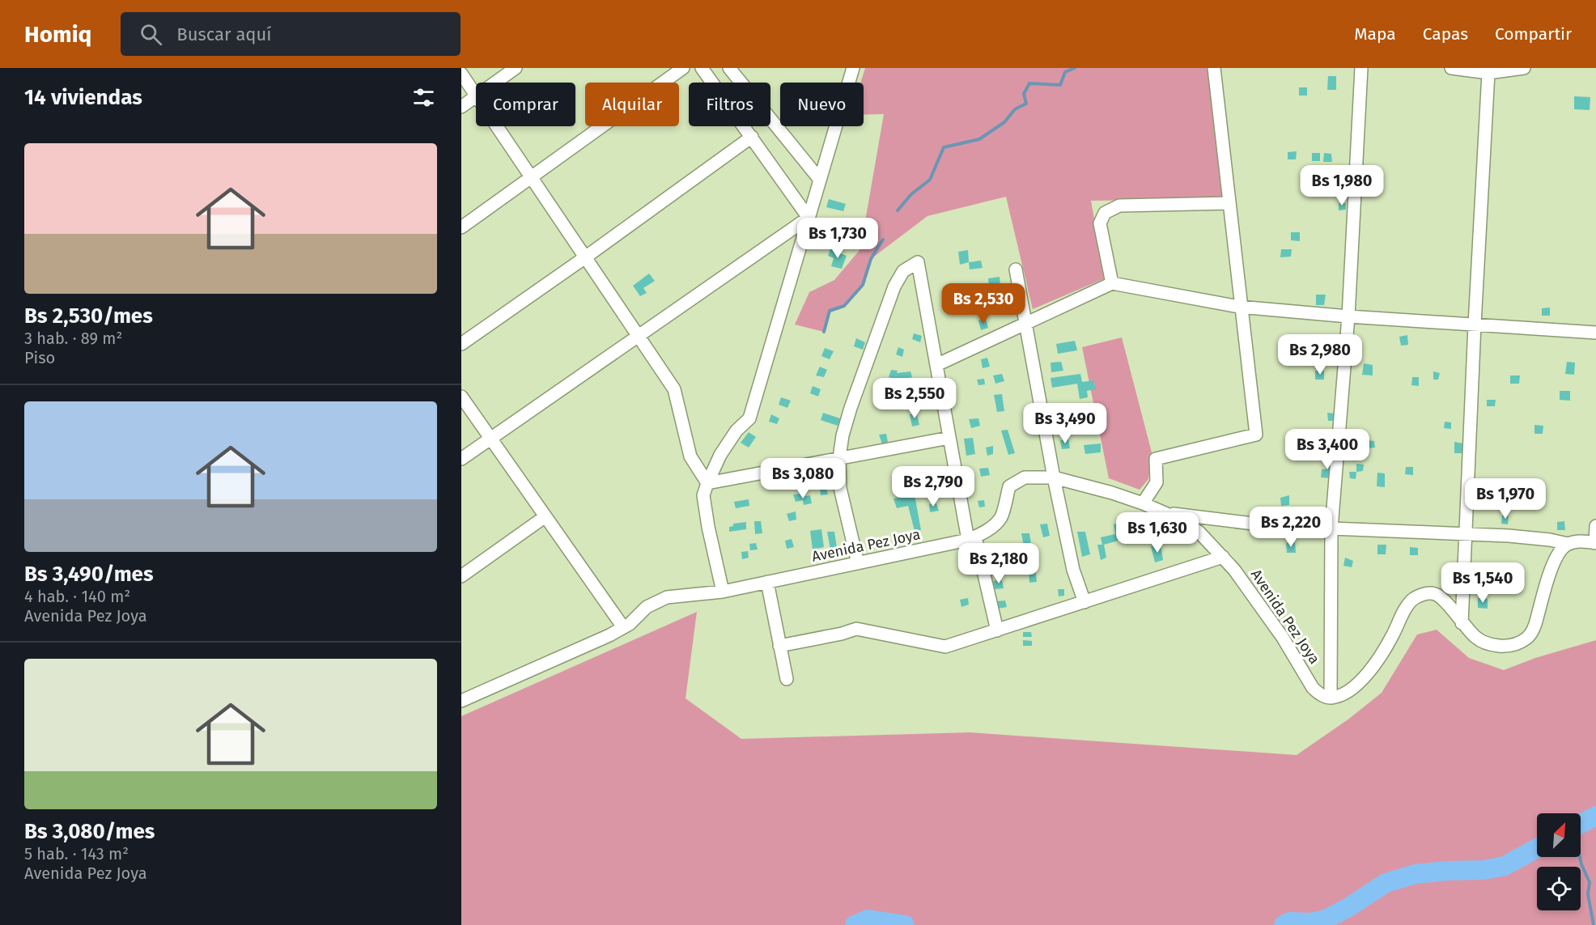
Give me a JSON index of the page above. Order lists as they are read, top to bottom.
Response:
{
  "streets": {
    "street": ["Avenida Pez Joya"]
  },
  "north": "top right",
  "page": {
    "header": "Homiq",
    "search": "Buscar aquí",
    "nav": ["Mapa", "Capas", "Compartir"],
    "heading": "14 viviendas",
    "chip": [
      "Comprar",
      "Alquilar",
      "Filtros",
      "Nuevo"
    ],
    "list": [
      {
        "name": "Bs 2,530/mes",
        "note": "3 hab. · 89 m² · Piso"
      },
      {
        "name": "Bs 3,490/mes",
        "note": "4 hab. · 140 m² · Avenida Pez Joya"
      },
      {
        "name": "Bs 3,080/mes",
        "note": "5 hab. · 143 m² · Avenida Pez Joya"
      }
    ],
    "price": [
      "Bs 1,980",
      "Bs 1,730",
      "Bs 2,530",
      "Bs 2,980",
      "Bs 2,550",
      "Bs 3,490",
      "Bs 3,400",
      "Bs 3,080",
      "Bs 2,790",
      "Bs 1,970",
      "Bs 2,220",
      "Bs 1,630",
      "Bs 2,180",
      "Bs 1,540"
    ]
  }
}
